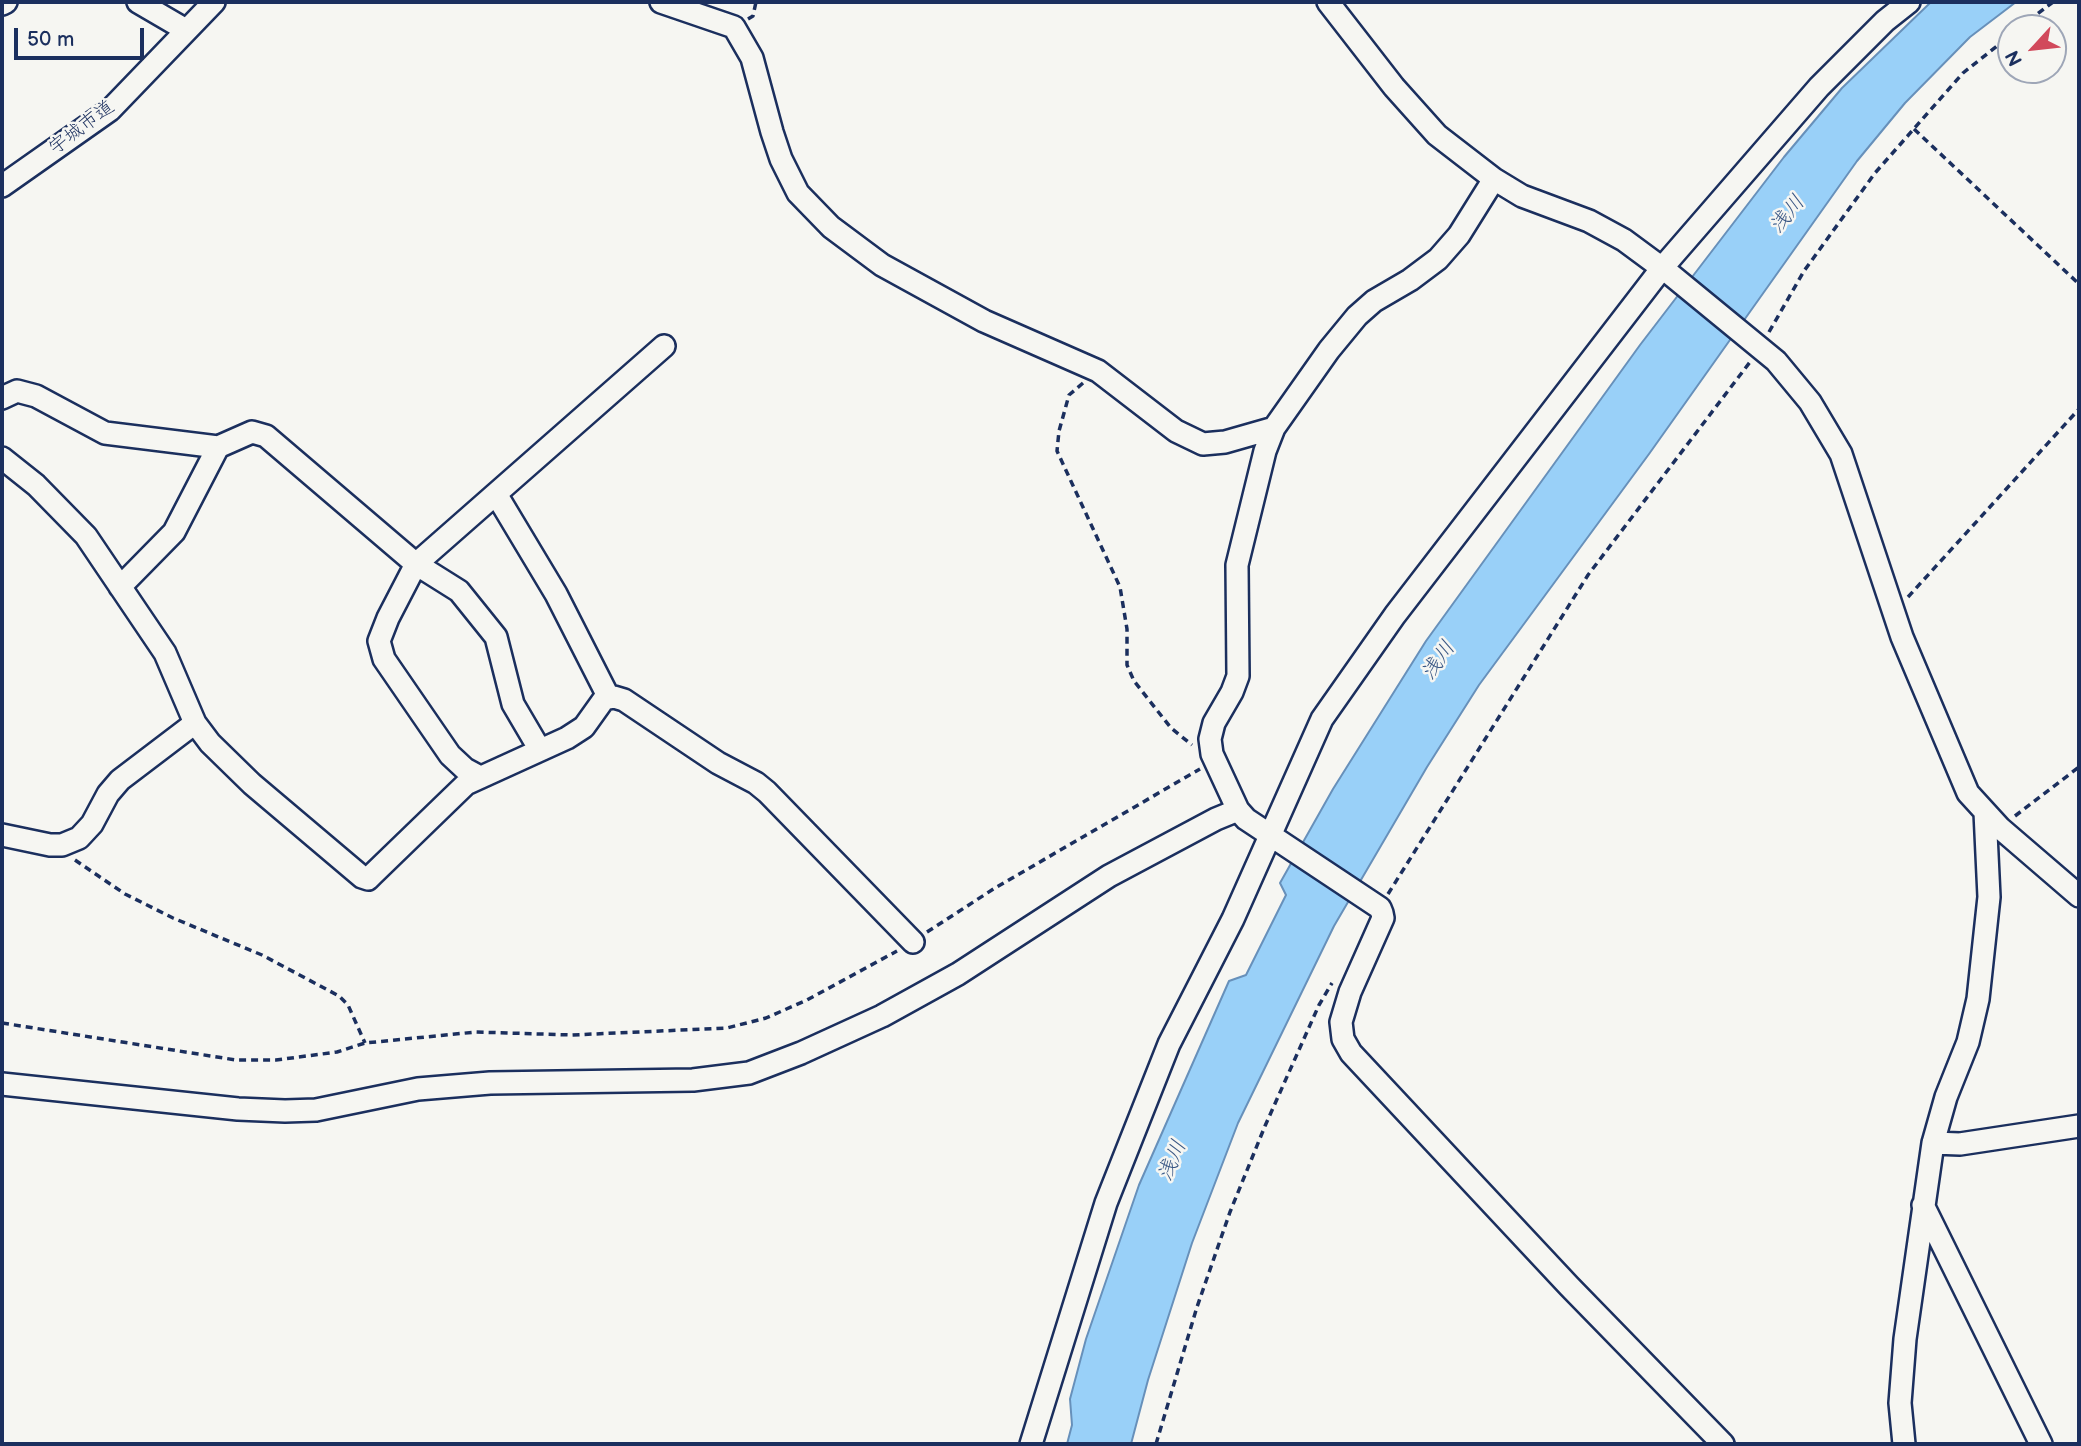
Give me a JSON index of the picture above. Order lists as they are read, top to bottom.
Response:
{
  "streets": {
    "street": ["宇城市道"]
  },
  "water": ["浅川"],
  "scale_bar": "50 m",
  "north": "bottom left"
}
